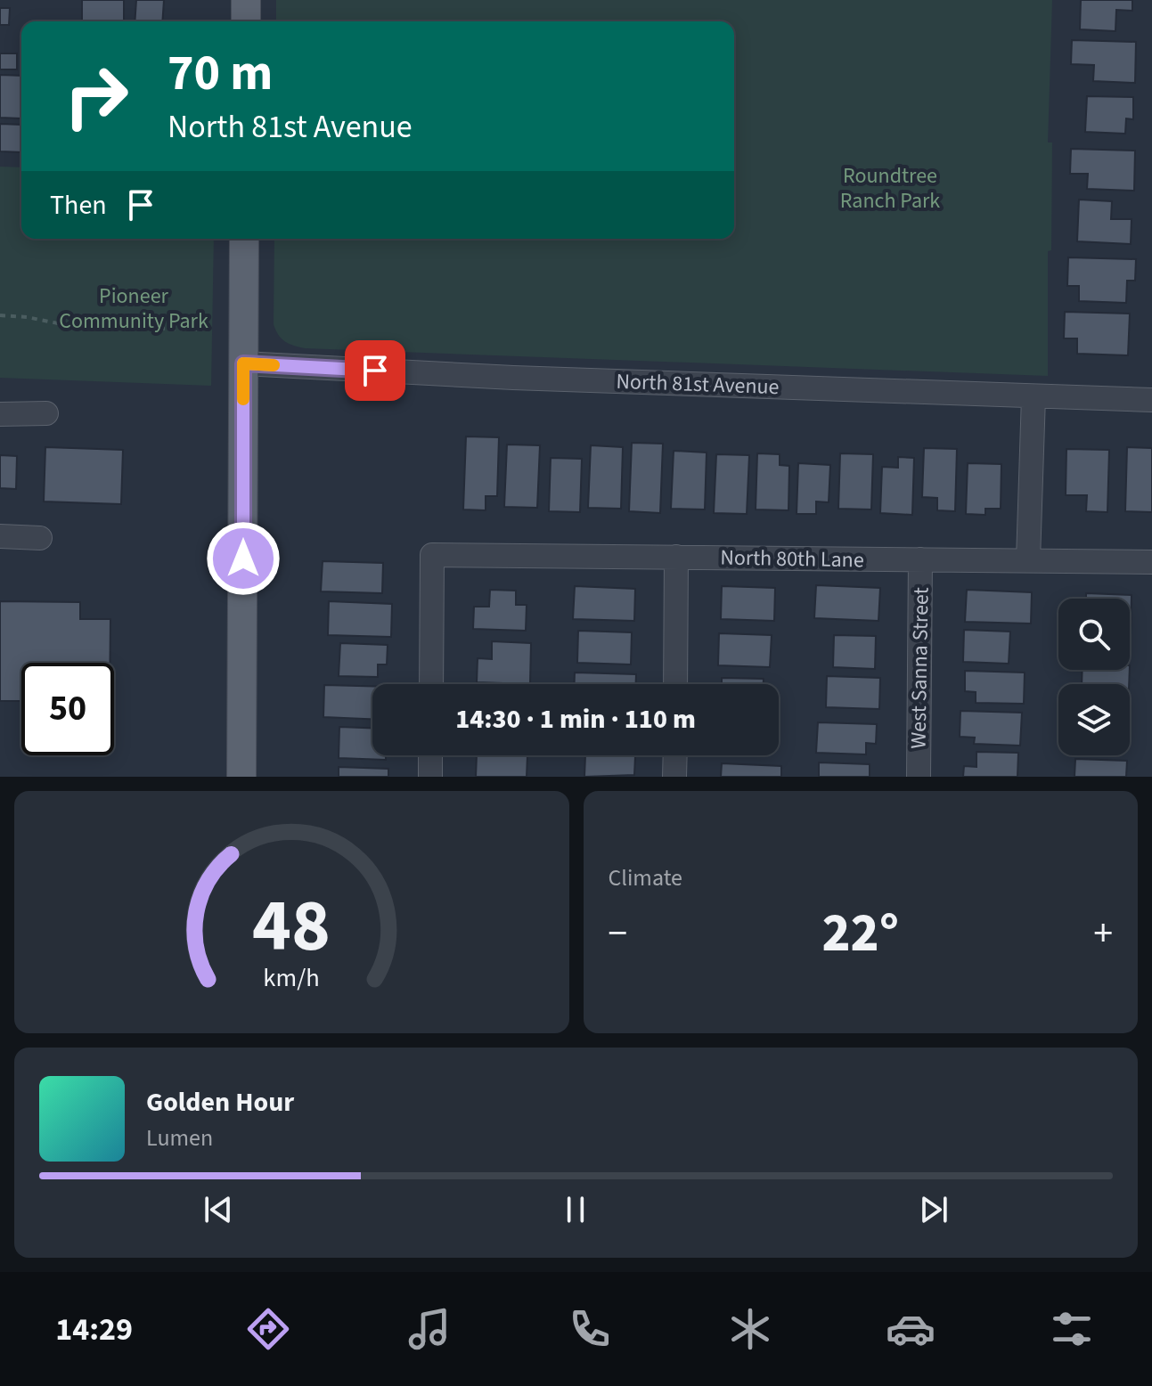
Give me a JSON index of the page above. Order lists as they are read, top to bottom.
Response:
{
  "streets": {
    "street": ["North 81st Avenue", "North 80th Lane", "West Sanna Street"]
  },
  "crossings": [
    ["North 80th Lane", "West Sanna Street"]
  ],
  "parks": ["Roundtree Ranch Park", "Pioneer Community Park"],
  "page": {
    "turn": ["70 m", "North 81st Avenue"],
    "then": "Then",
    "limit": "50",
    "trip": "14:30 · 1 min · 110 m",
    "tile": "Climate",
    "heat": ["−", "22°", "+"],
    "song": ["Golden Hour", "Lumen"],
    "tabs": "14:29",
    "gauge": ["48", "km/h"]
  }
}
